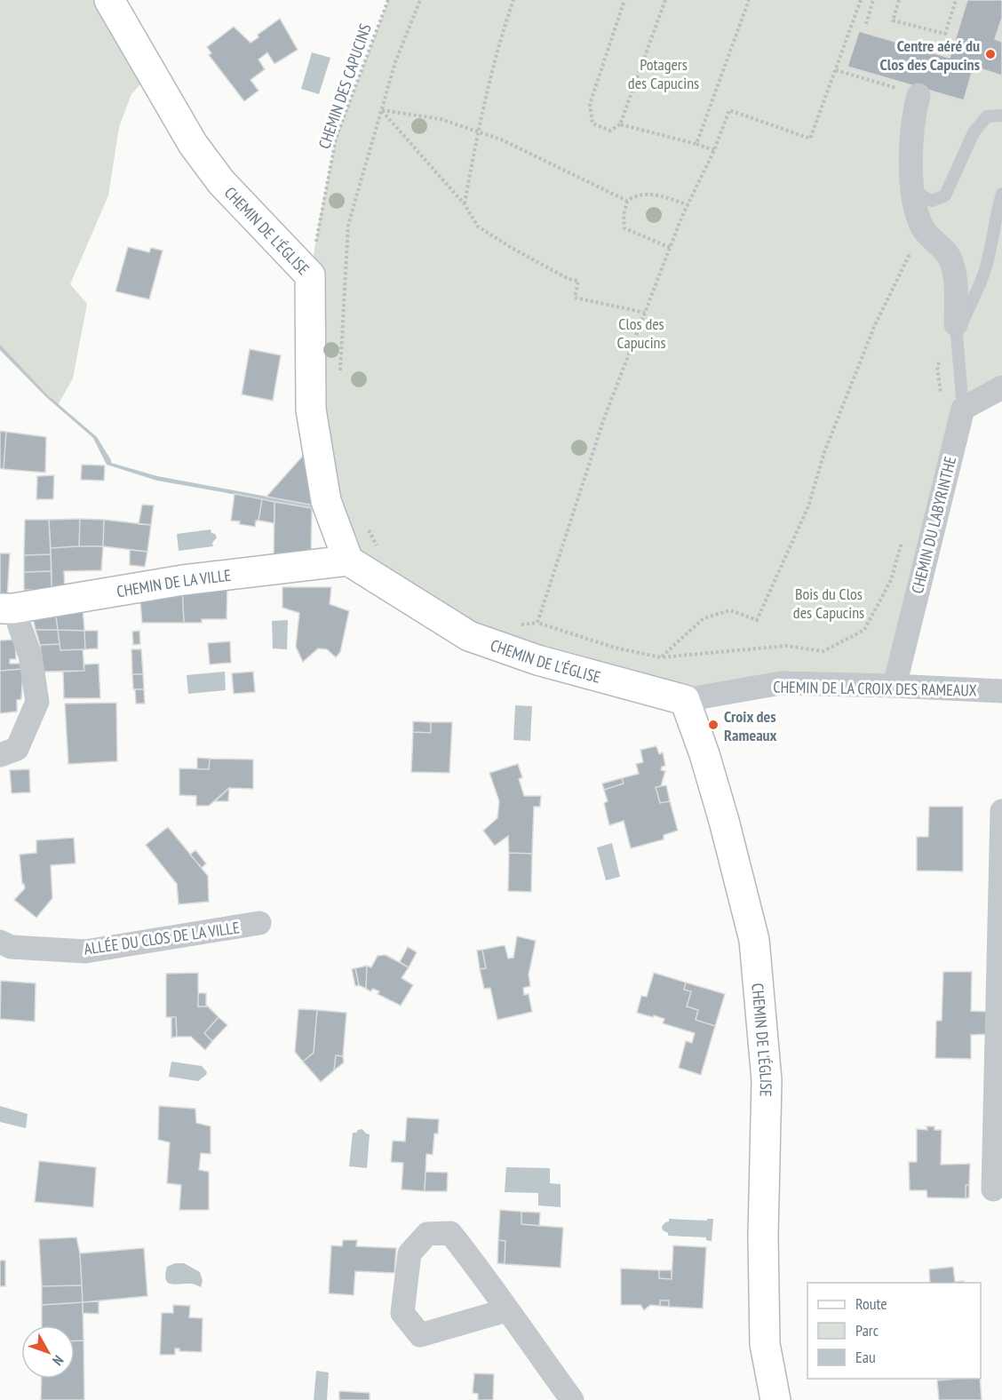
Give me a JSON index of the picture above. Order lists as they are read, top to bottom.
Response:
{
  "streets": {
    "street": [
      "CHEMIN DE L'ÉGLISE",
      "CHEMIN DU LABYRINTHE",
      "CHEMIN DE LA VILLE",
      "CHEMIN DE LA CROIX DES RAMEAUX",
      "ALLÉE DU CLOS DE LA VILLE"
    ],
    "path": ["CHEMIN DES CAPUCINS"]
  },
  "crossings": [
    ["CHEMIN DES CAPUCINS", "CHEMIN DE L'ÉGLISE"],
    ["CHEMIN DE L'ÉGLISE", "CHEMIN DE LA VILLE"],
    ["CHEMIN DE L'ÉGLISE", "CHEMIN DE LA CROIX DES RAMEAUX"],
    ["CHEMIN DU LABYRINTHE", "CHEMIN DE LA CROIX DES RAMEAUX"]
  ],
  "parks": ["Potagers des Capucins", "Clos des Capucins", "Bois du Clos des Capucins"],
  "places": ["Centre aéré du Clos des Capucins", "Croix des Rameaux"],
  "legend": ["Route", "Parc", "Eau"],
  "north": "bottom right"
}
